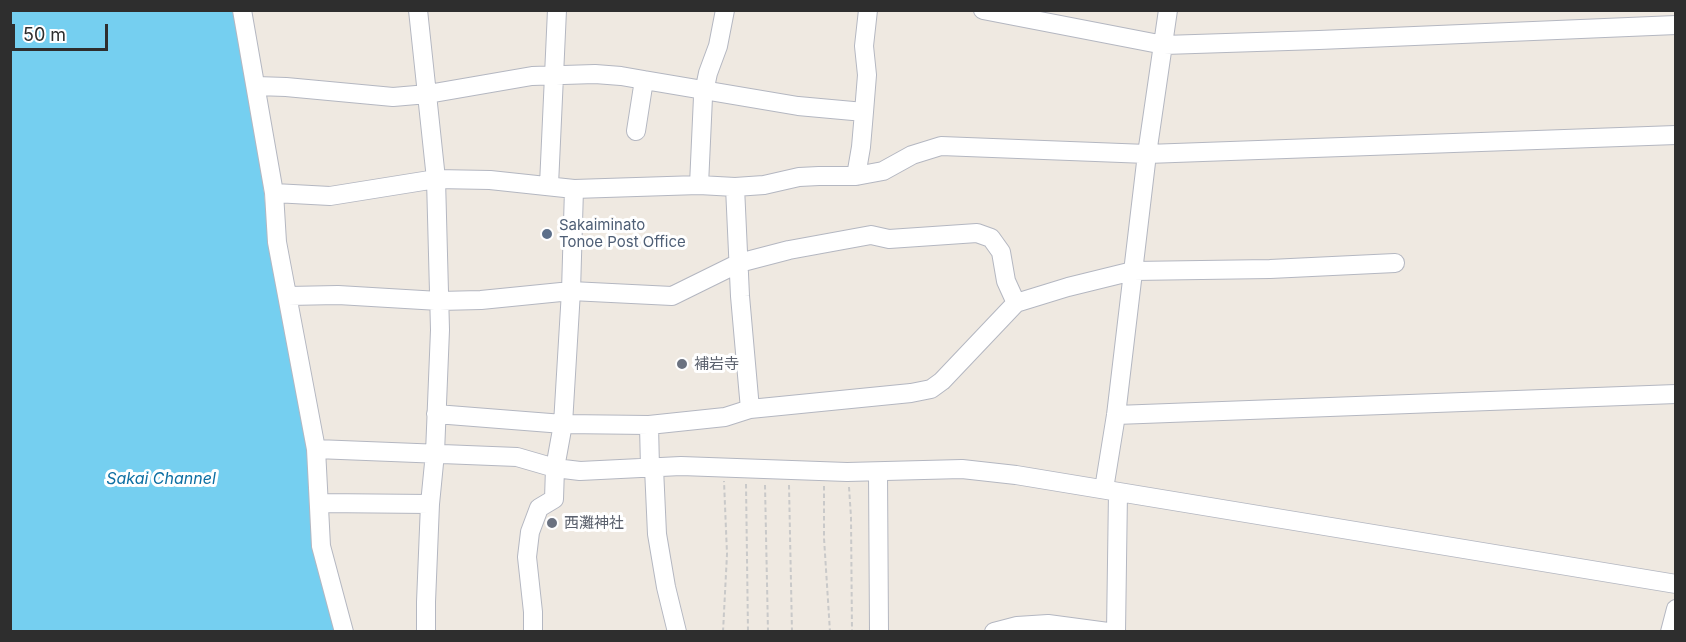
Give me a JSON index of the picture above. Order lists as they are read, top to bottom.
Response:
{
  "water": ["Sakai Channel"],
  "places": ["Sakaiminato Tonoe Post Office", "補岩寺", "西灘神社"],
  "scale_bar": "50 m"
}
